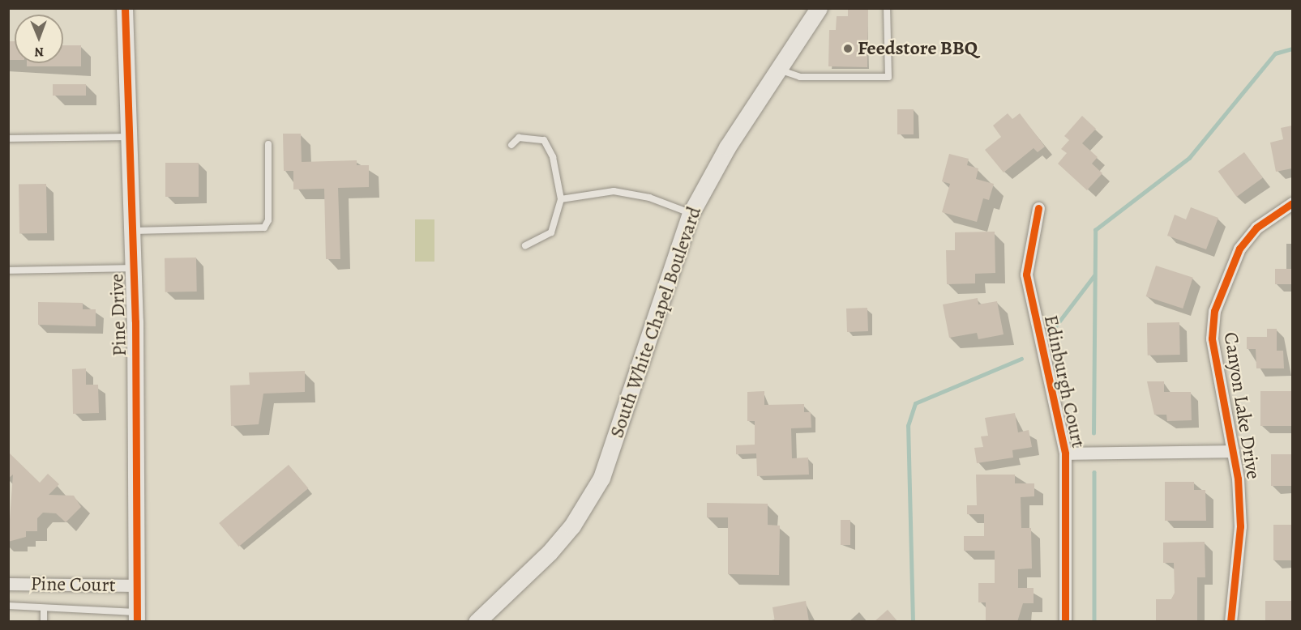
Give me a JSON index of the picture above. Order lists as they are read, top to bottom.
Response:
{
  "streets": {
    "main road": ["South White Chapel Boulevard"],
    "street": [
      "Pine Drive",
      "Edinburgh Court",
      "Canyon Lake Drive",
      "Pine Court"
    ]
  },
  "crossings": [
    ["Pine Drive", "Pine Court"]
  ],
  "places": ["Feedstore BBQ"],
  "north": "bottom"
}
